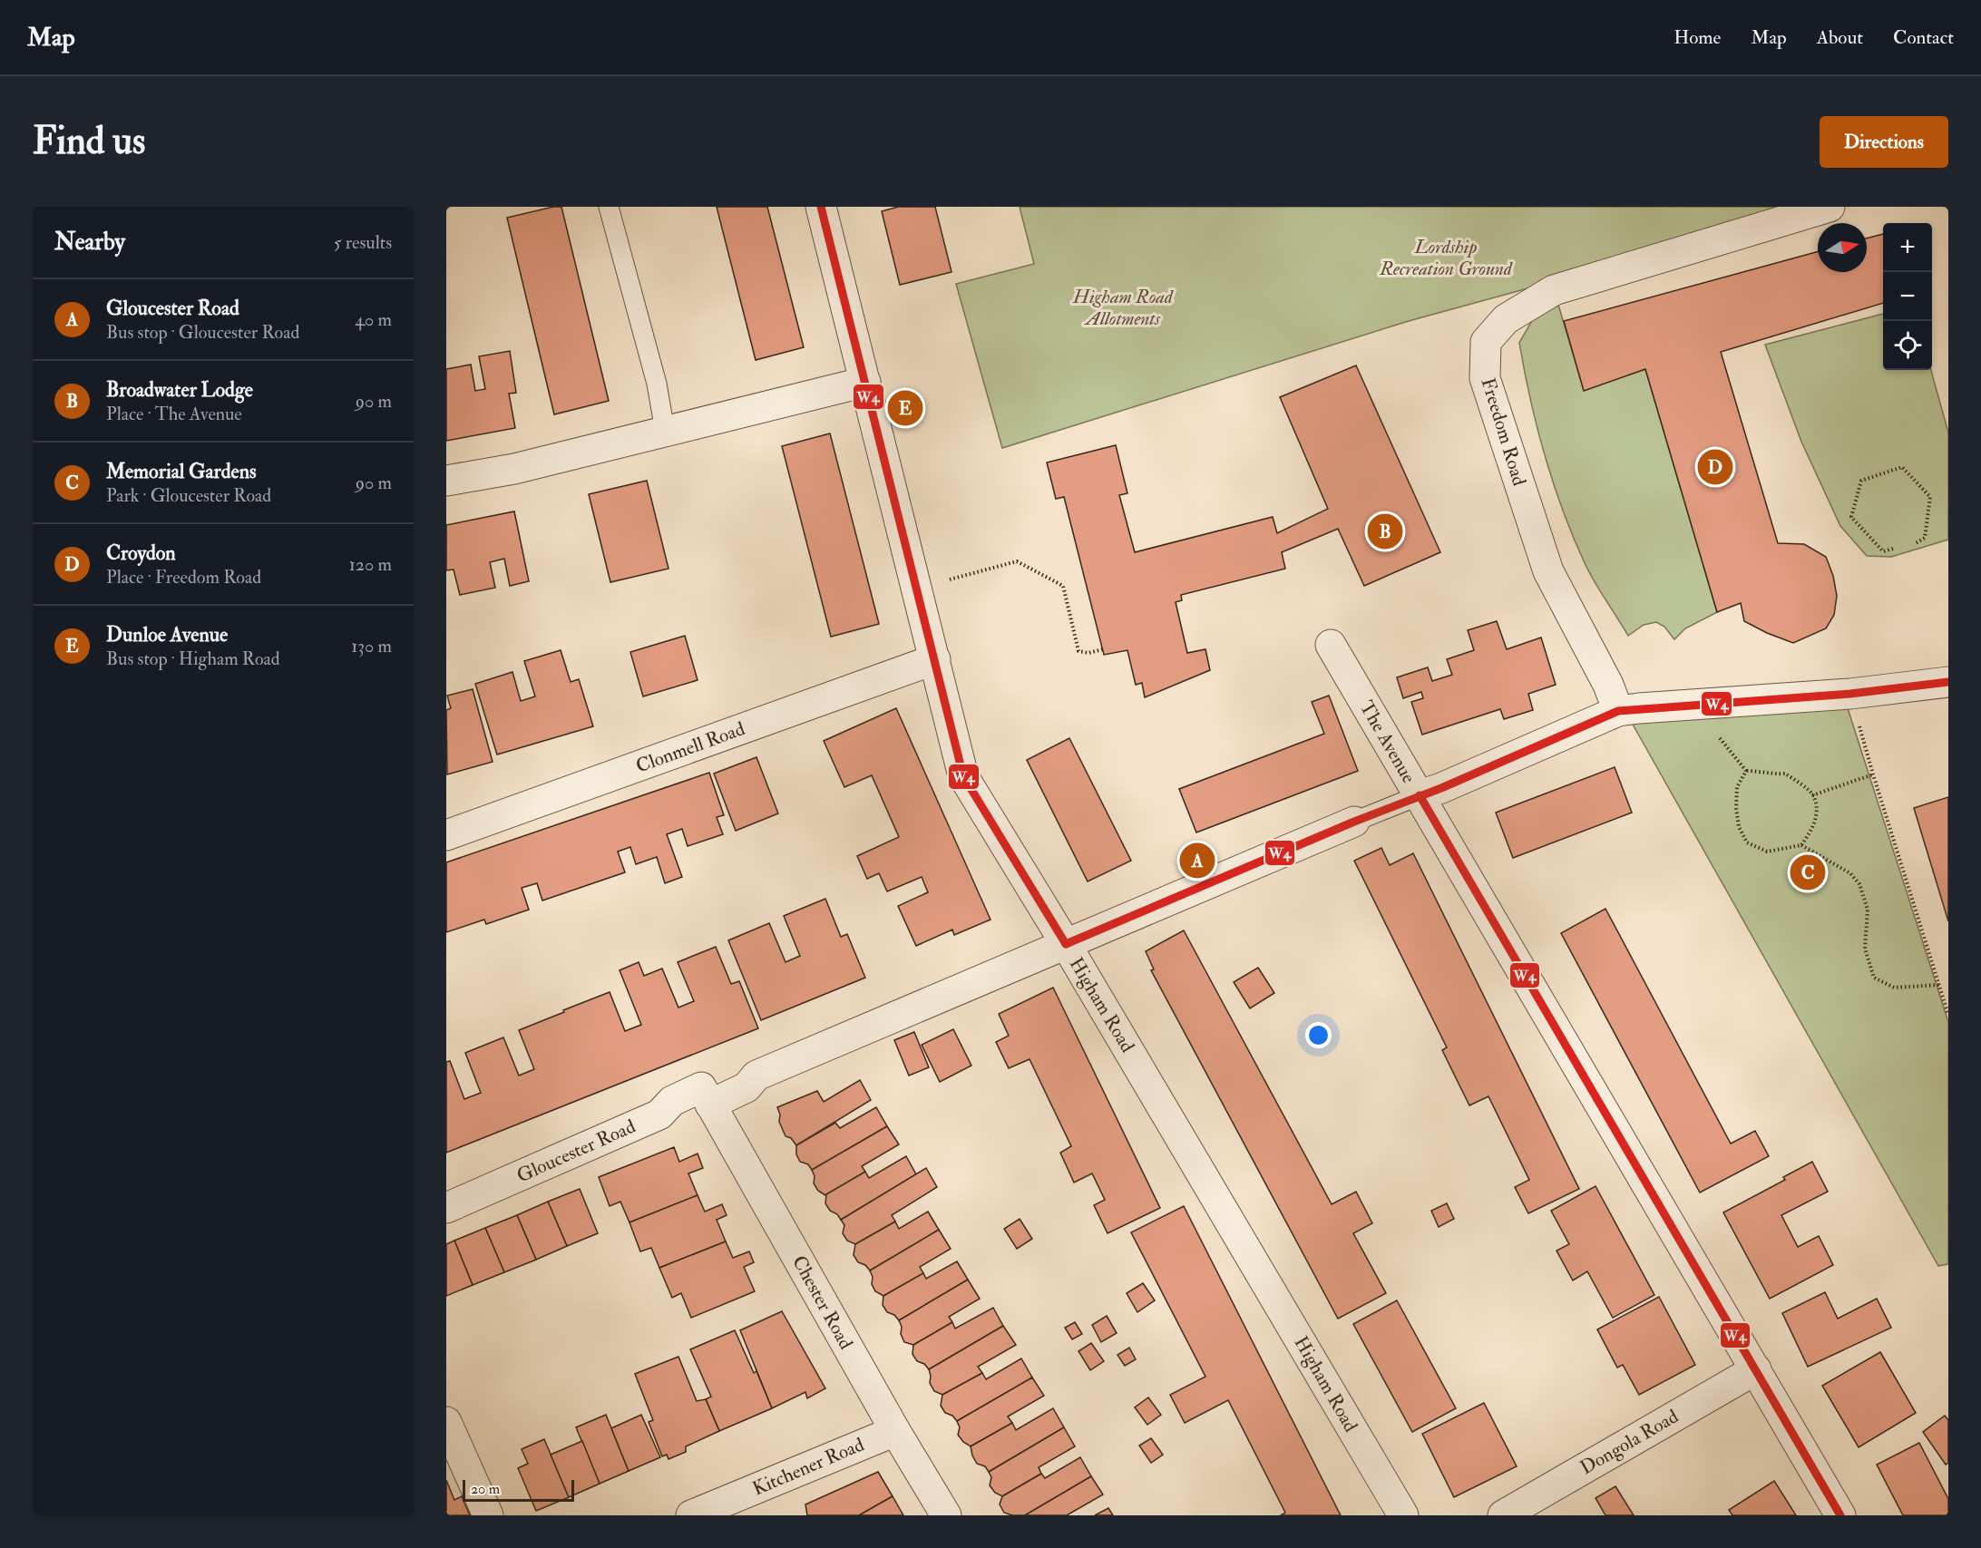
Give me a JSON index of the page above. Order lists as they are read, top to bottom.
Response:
{
  "streets": {
    "street": [
      "Freedom Road",
      "The Avenue",
      "Clonmell Road",
      "Higham Road",
      "Gloucester Road",
      "Chester Road",
      "Dongola Road",
      "Kitchener Road"
    ]
  },
  "crossings": [
    ["Freedom Road", "Gloucester Road"],
    ["The Avenue", "Gloucester Road"],
    ["The Avenue", "Dongola Road"],
    ["Clonmell Road", "Higham Road"],
    ["Higham Road", "Gloucester Road"],
    ["Gloucester Road", "Chester Road"],
    ["Chester Road", "Kitchener Road"]
  ],
  "parks": ["Lordship Recreation Ground", "Higham Road Allotments"],
  "lines": ["transit line W4"],
  "scale_bar": "20 m",
  "north": "right",
  "page": {
    "header": "Map",
    "nav": [
      "Home",
      "Map",
      "About",
      "Contact"
    ],
    "buttons": "Directions",
    "title": "Find us",
    "heading": ["Nearby", "5 results"],
    "map_buttons": ["+", "−"],
    "list": [
      {
        "mark": "A",
        "name": "Gloucester Road",
        "note": "Bus stop · Gloucester Road",
        "value": "40 m"
      },
      {
        "mark": "B",
        "name": "Broadwater Lodge",
        "note": "Place · The Avenue",
        "value": "90 m"
      },
      {
        "mark": "C",
        "name": "Memorial Gardens",
        "note": "Park · Gloucester Road",
        "value": "90 m"
      },
      {
        "mark": "D",
        "name": "Croydon",
        "note": "Place · Freedom Road",
        "value": "120 m"
      },
      {
        "mark": "E",
        "name": "Dunloe Avenue",
        "note": "Bus stop · Higham Road",
        "value": "130 m"
      }
    ],
    "pins": [
      "E",
      "D",
      "B",
      "A",
      "C"
    ],
    "scale": "20 m"
  }
}
